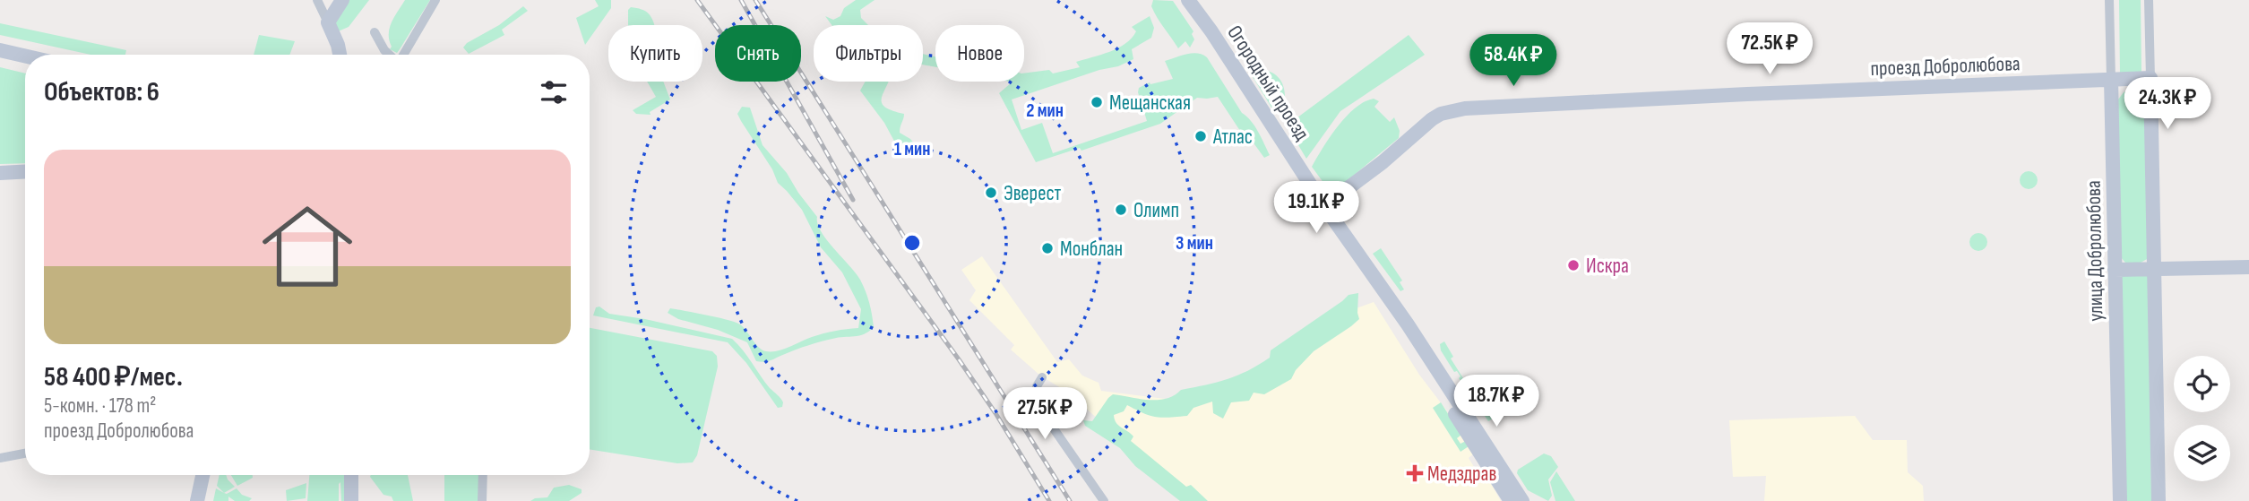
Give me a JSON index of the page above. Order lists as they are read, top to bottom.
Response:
{
  "streets": {
    "street": ["проезд Добролюбова", "Огородный проезд", "улица Добролюбова"]
  },
  "crossings": [
    ["проезд Добролюбова", "Огородный проезд"],
    ["проезд Добролюбова", "улица Добролюбова"]
  ],
  "places": {
    "other": [
      "Мещанская",
      "Атлас",
      "Эверест",
      "Олимп",
      "Монблан",
      "Искра"
    ],
    "health": ["Медздрав"]
  },
  "page": {
    "price": [
      "72.5K ₽",
      "58.4K ₽",
      "24.3K ₽",
      "19.1K ₽",
      "18.7K ₽",
      "27.5K ₽"
    ],
    "chip": [
      "Купить",
      "Снять",
      "Фильтры",
      "Новое"
    ],
    "heading": "Объектов: 6",
    "list": [
      {
        "name": "58 400 ₽/мес.",
        "note": "5-комн. · 178 m² · проезд Добролюбова"
      }
    ]
  },
  "rings": ["2 мин", "1 мин", "3 мин"]
}
